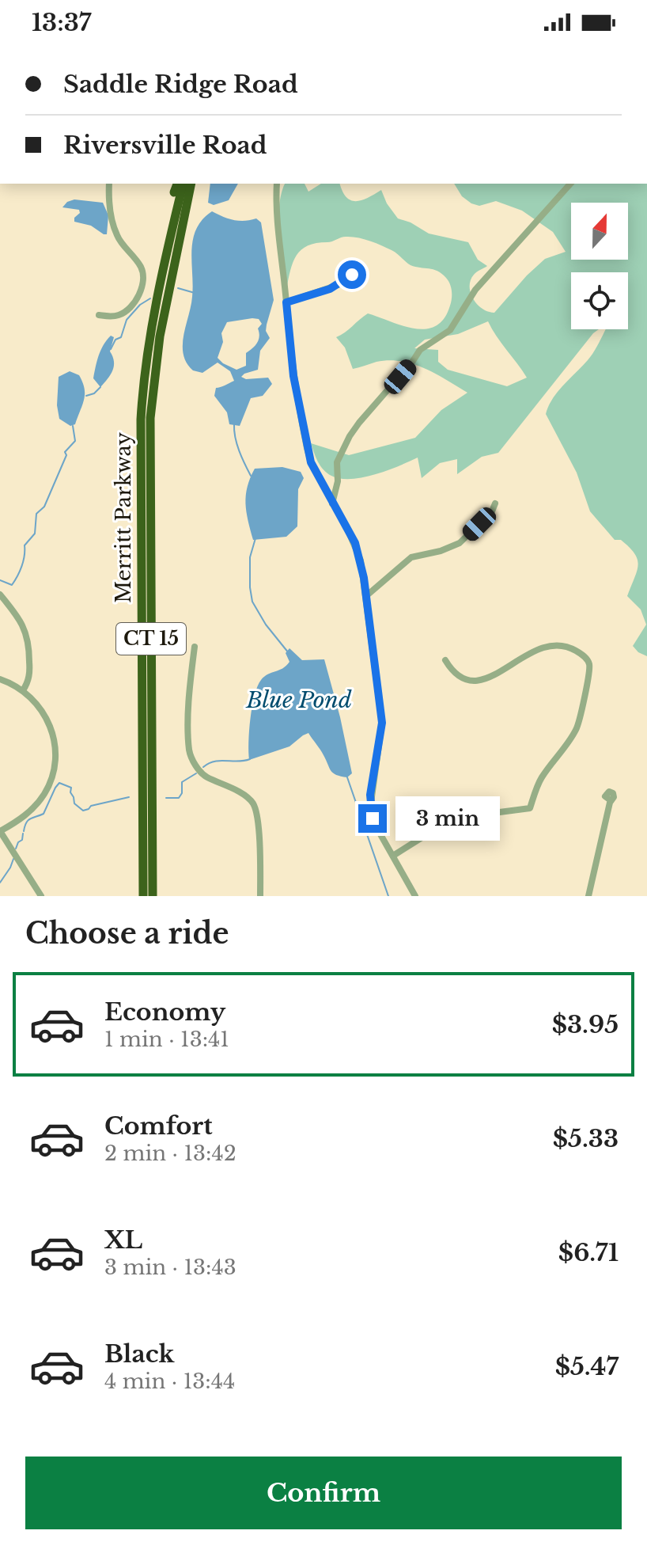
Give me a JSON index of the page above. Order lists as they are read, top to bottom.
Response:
{
  "streets": {
    "highway": ["Merritt Parkway", "CT 15"]
  },
  "water": ["Blue Pond"],
  "north": "top",
  "page": {
    "status": "13:37",
    "banner": ["Saddle Ridge Road", "Riversville Road"],
    "bubble": "3 min",
    "heading": "Choose a ride",
    "list": [
      {
        "name": "Economy",
        "note": "1 min · 13:41",
        "value": "$3.95"
      },
      {
        "name": "Comfort",
        "note": "2 min · 13:42",
        "value": "$5.33"
      },
      {
        "name": "XL",
        "note": "3 min · 13:43",
        "value": "$6.71"
      },
      {
        "name": "Black",
        "note": "4 min · 13:44",
        "value": "$5.47"
      }
    ],
    "buttons": "Confirm"
  }
}
